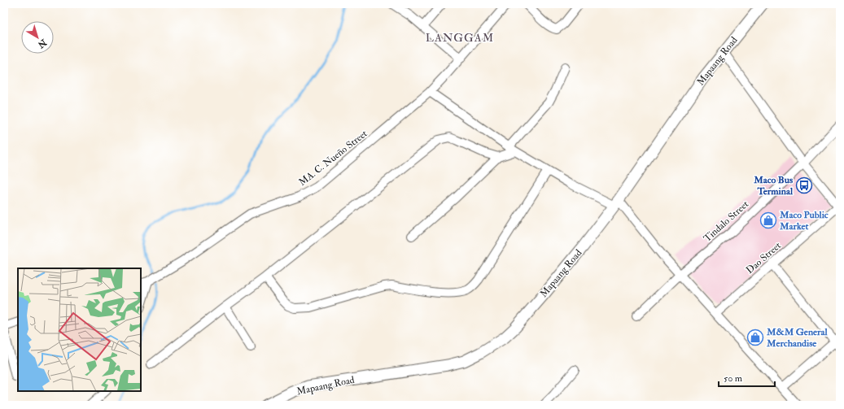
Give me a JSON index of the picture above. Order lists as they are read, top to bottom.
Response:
{
  "streets": {
    "street": [
      "Mapaang Road",
      "MA. C. Nueño Street",
      "Tindalo Street",
      "Dao Street"
    ]
  },
  "districts": ["LANGGAM"],
  "places": {
    "bus stop": ["Maco Bus Terminal"],
    "shop": ["Maco Public Market", "M&M General Merchandise"]
  },
  "scale_bar": "50 m",
  "north": "bottom right"
}
